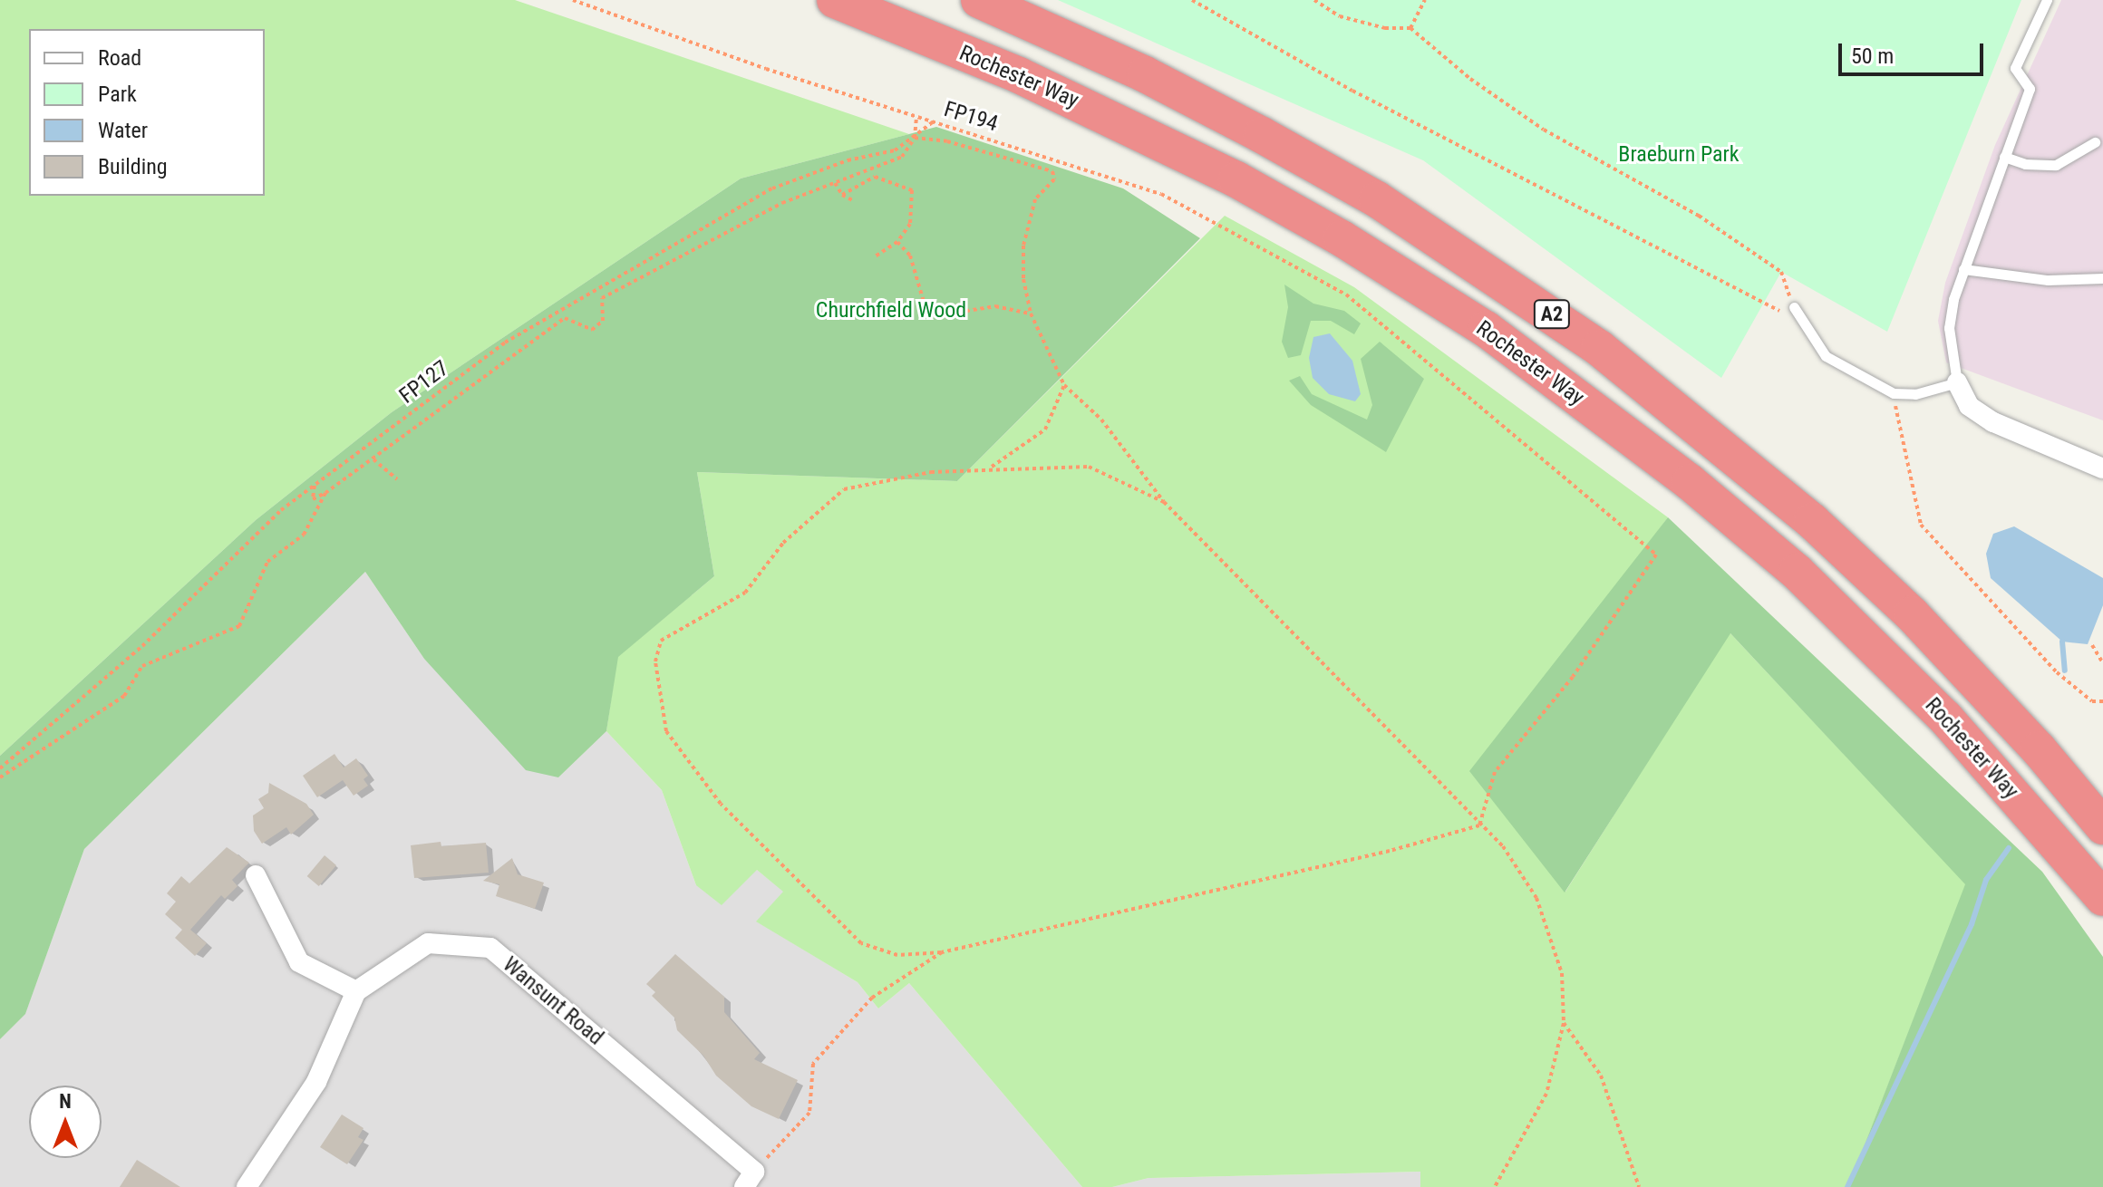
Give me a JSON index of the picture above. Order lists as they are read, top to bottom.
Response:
{
  "streets": {
    "highway": ["Rochester Way", "A2"],
    "street": ["Wansunt Road"],
    "path": ["FP194", "FP127"]
  },
  "crossings": [
    ["FP194", "FP127"]
  ],
  "parks": ["Braeburn Park", "Churchfield Wood"],
  "legend": [
    "Road",
    "Park",
    "Water",
    "Building"
  ],
  "scale_bar": "50 m",
  "north": "top"
}
